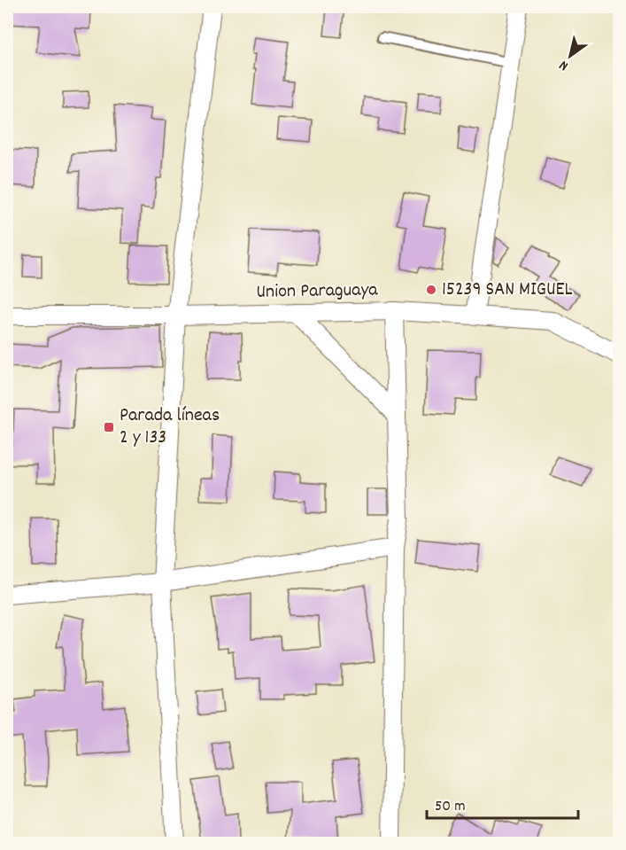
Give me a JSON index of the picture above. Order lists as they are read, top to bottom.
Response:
{
  "streets": {
    "street": ["Union Paraguaya"]
  },
  "places": {
    "other": ["15239 SAN MIGUEL"],
    "transit": ["Parada líneas 2 y 133"]
  },
  "scale_bar": "50 m",
  "north": "bottom left"
}
